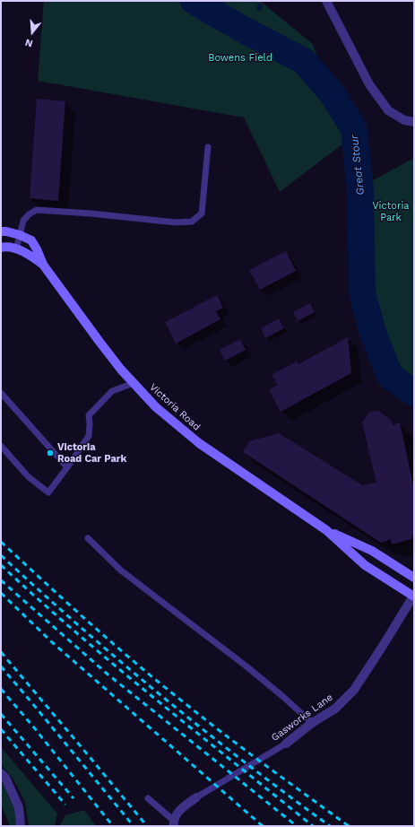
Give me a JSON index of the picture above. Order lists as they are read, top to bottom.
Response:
{
  "streets": {
    "street": ["Victoria Road", "Gasworks Lane"]
  },
  "crossings": [
    ["Victoria Road", "Gasworks Lane"]
  ],
  "water": ["Great Stour"],
  "parks": ["Bowens Field", "Victoria Park"],
  "places": ["Victoria Road Car Park"],
  "north": "bottom"
}
